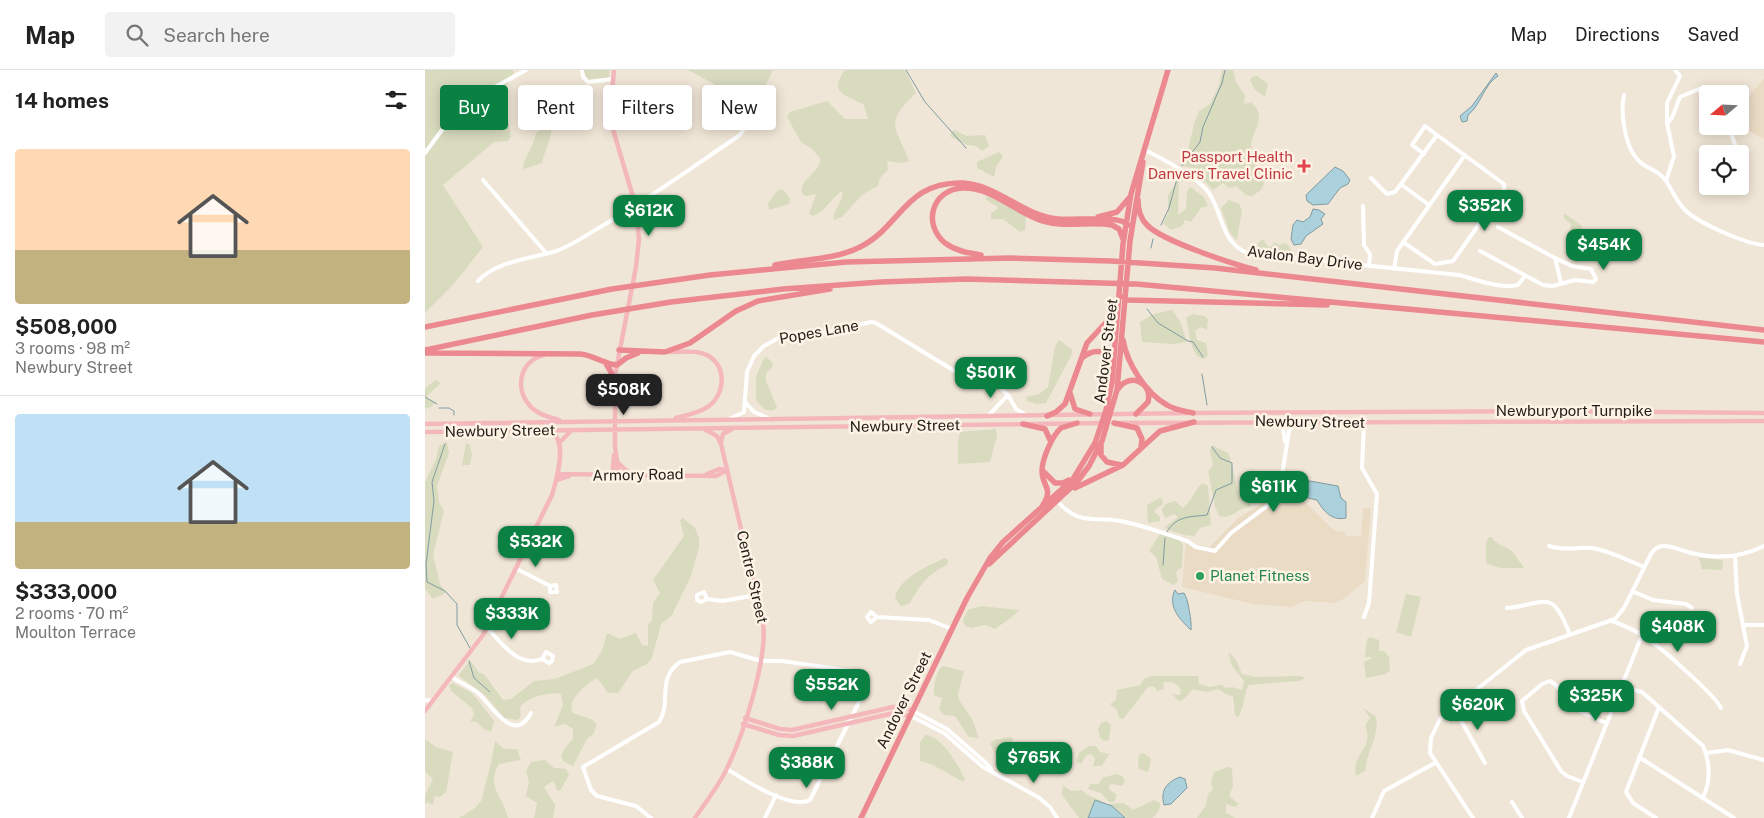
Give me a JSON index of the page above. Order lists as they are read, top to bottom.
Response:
{
  "streets": {
    "highway": ["Andover Street"],
    "main road": [
      "Newburyport Turnpike",
      "Newbury Street",
      "Armory Road",
      "Centre Street"
    ],
    "street": ["Avalon Bay Drive", "Popes Lane"]
  },
  "crossings": [
    ["Avalon Bay Drive", "Andover Street"],
    ["Popes Lane", "Newbury Street"],
    ["Newburyport Turnpike", "Newbury Street"],
    ["Armory Road", "Centre Street"]
  ],
  "places": {
    "health": ["Passport Health Danvers Travel Clinic"],
    "other": ["Planet Fitness"]
  },
  "north": "left",
  "page": {
    "header": "Map",
    "search": "Search here",
    "nav": ["Map", "Directions", "Saved"],
    "heading": "14 homes",
    "chip": [
      "Buy",
      "Rent",
      "Filters",
      "New"
    ],
    "list": [
      {
        "name": "$508,000",
        "note": "3 rooms · 98 m² · Newbury Street"
      },
      {
        "name": "$333,000",
        "note": "2 rooms · 70 m² · Moulton Terrace"
      }
    ],
    "price": [
      "$352K",
      "$612K",
      "$454K",
      "$501K",
      "$508K",
      "$611K",
      "$532K",
      "$333K",
      "$408K",
      "$552K",
      "$325K",
      "$620K",
      "$765K",
      "$388K"
    ]
  }
}
